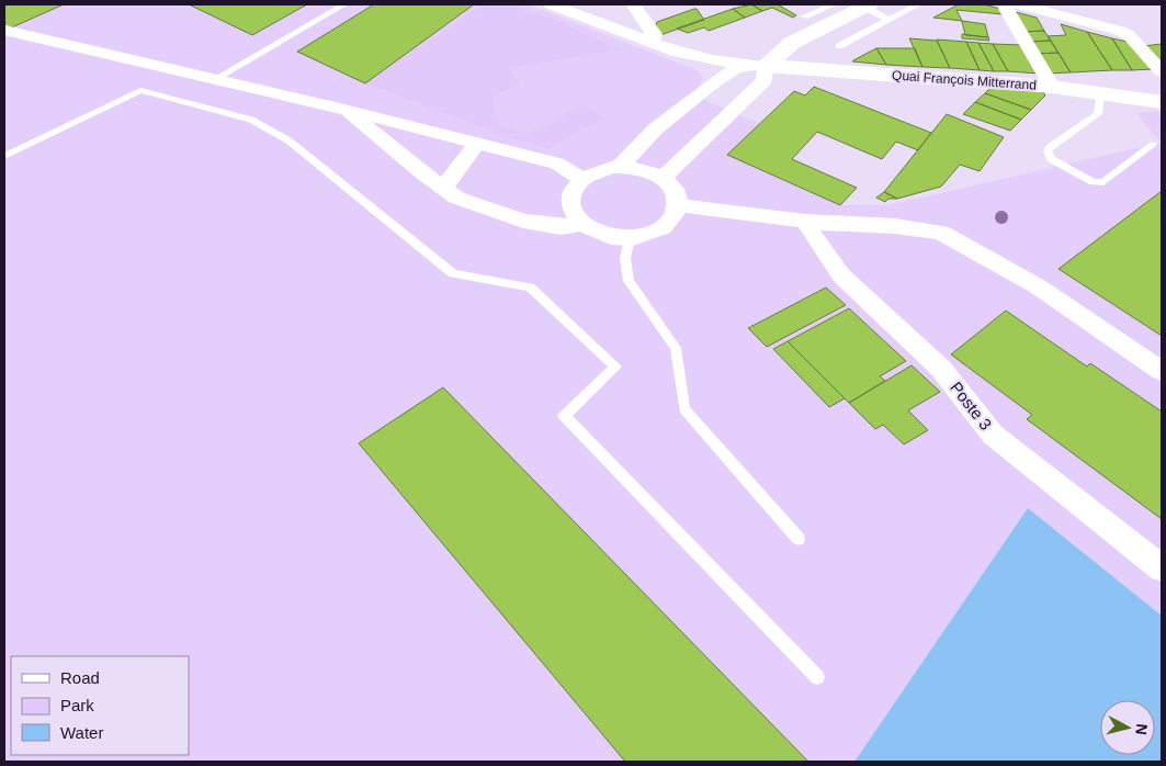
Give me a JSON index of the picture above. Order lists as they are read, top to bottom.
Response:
{
  "streets": {
    "street": ["Quai François Mitterrand", "Poste 3"]
  },
  "legend": ["Road", "Park", "Water"],
  "north": "right"
}
